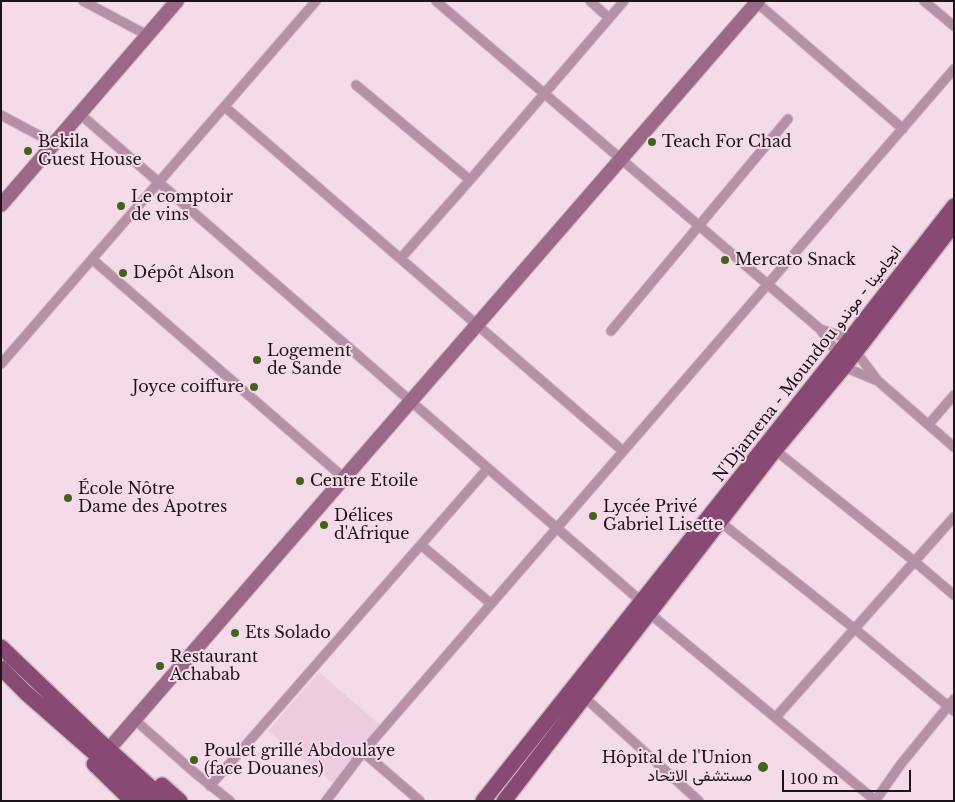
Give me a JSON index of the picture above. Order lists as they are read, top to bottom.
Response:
{
  "streets": {
    "main road": ["N'Djamena - Moundou انجامينا - موندو"]
  },
  "places": [
    "Teach For Chad",
    "Bekila Guest House",
    "Le comptoir de vins",
    "Mercato Snack",
    "Dépôt Alson",
    "Logement de Sande",
    "Joyce coiffure",
    "Centre Etoile",
    "École Nôtre Dame des Apotres",
    "Lycée Privé Gabriel Lisette",
    "Délices d'Afrique",
    "Ets Solado",
    "Restaurant Achabab",
    "Poulet grillé Abdoulaye (face Douanes)",
    "Hôpital de l'Union مستشفى الاتحاد"
  ],
  "scale_bar": "100 m"
}
